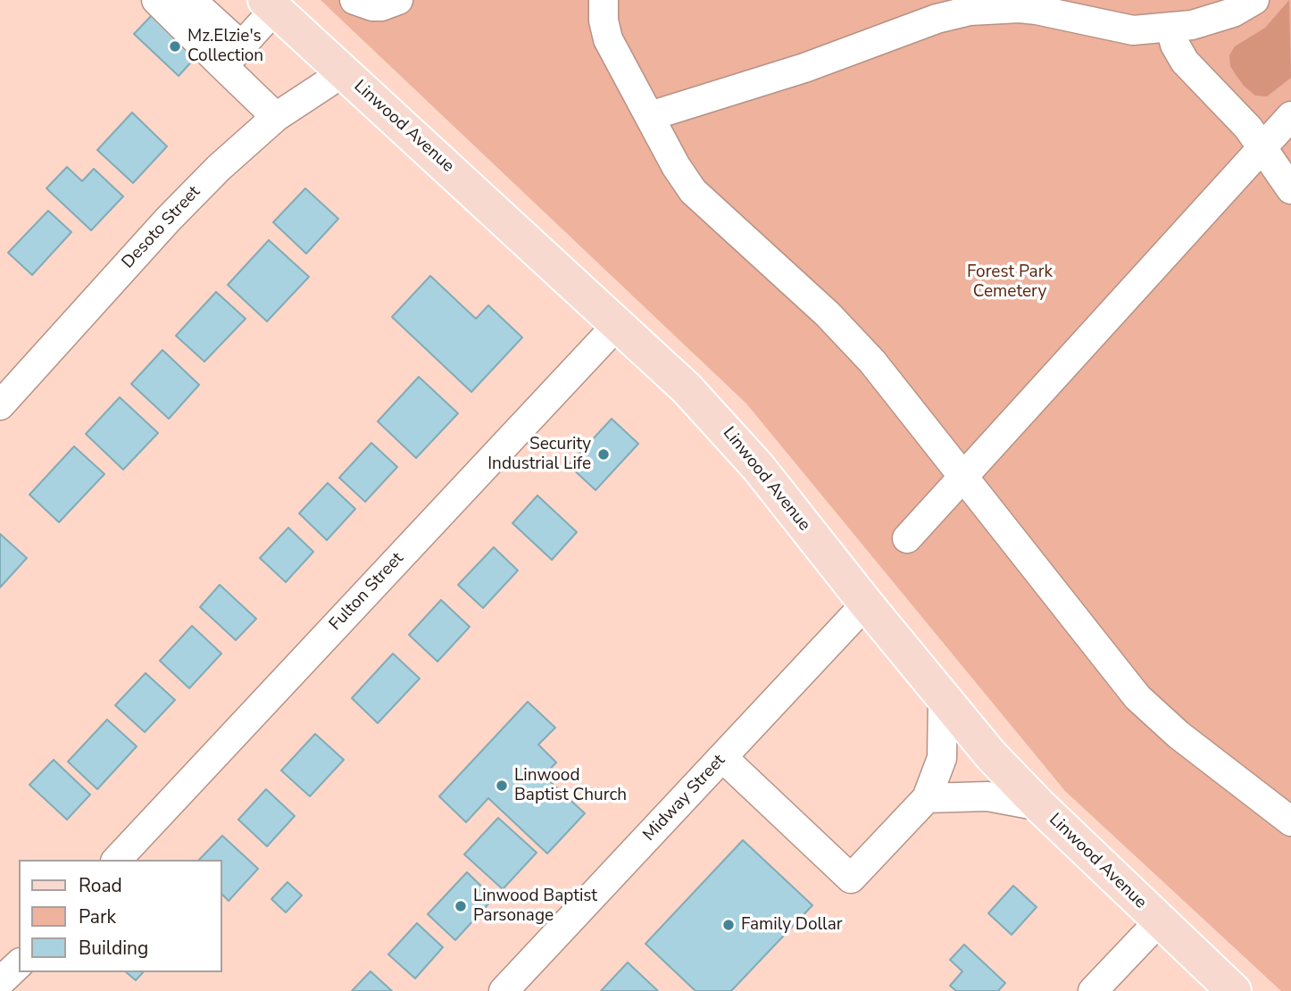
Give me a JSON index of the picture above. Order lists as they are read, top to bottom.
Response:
{
  "streets": {
    "main road": ["Linwood Avenue"],
    "street": ["Desoto Street", "Fulton Street", "Midway Street"]
  },
  "crossings": [
    ["Linwood Avenue", "Desoto Street"],
    ["Linwood Avenue", "Fulton Street"],
    ["Linwood Avenue", "Midway Street"]
  ],
  "parks": ["Forest Park Cemetery"],
  "places": [
    "Mz.Elzie's Collection",
    "Security Industrial Life",
    "Linwood Baptist Church",
    "Linwood Baptist Parsonage",
    "Family Dollar"
  ],
  "legend": ["Road", "Park", "Building"]
}
